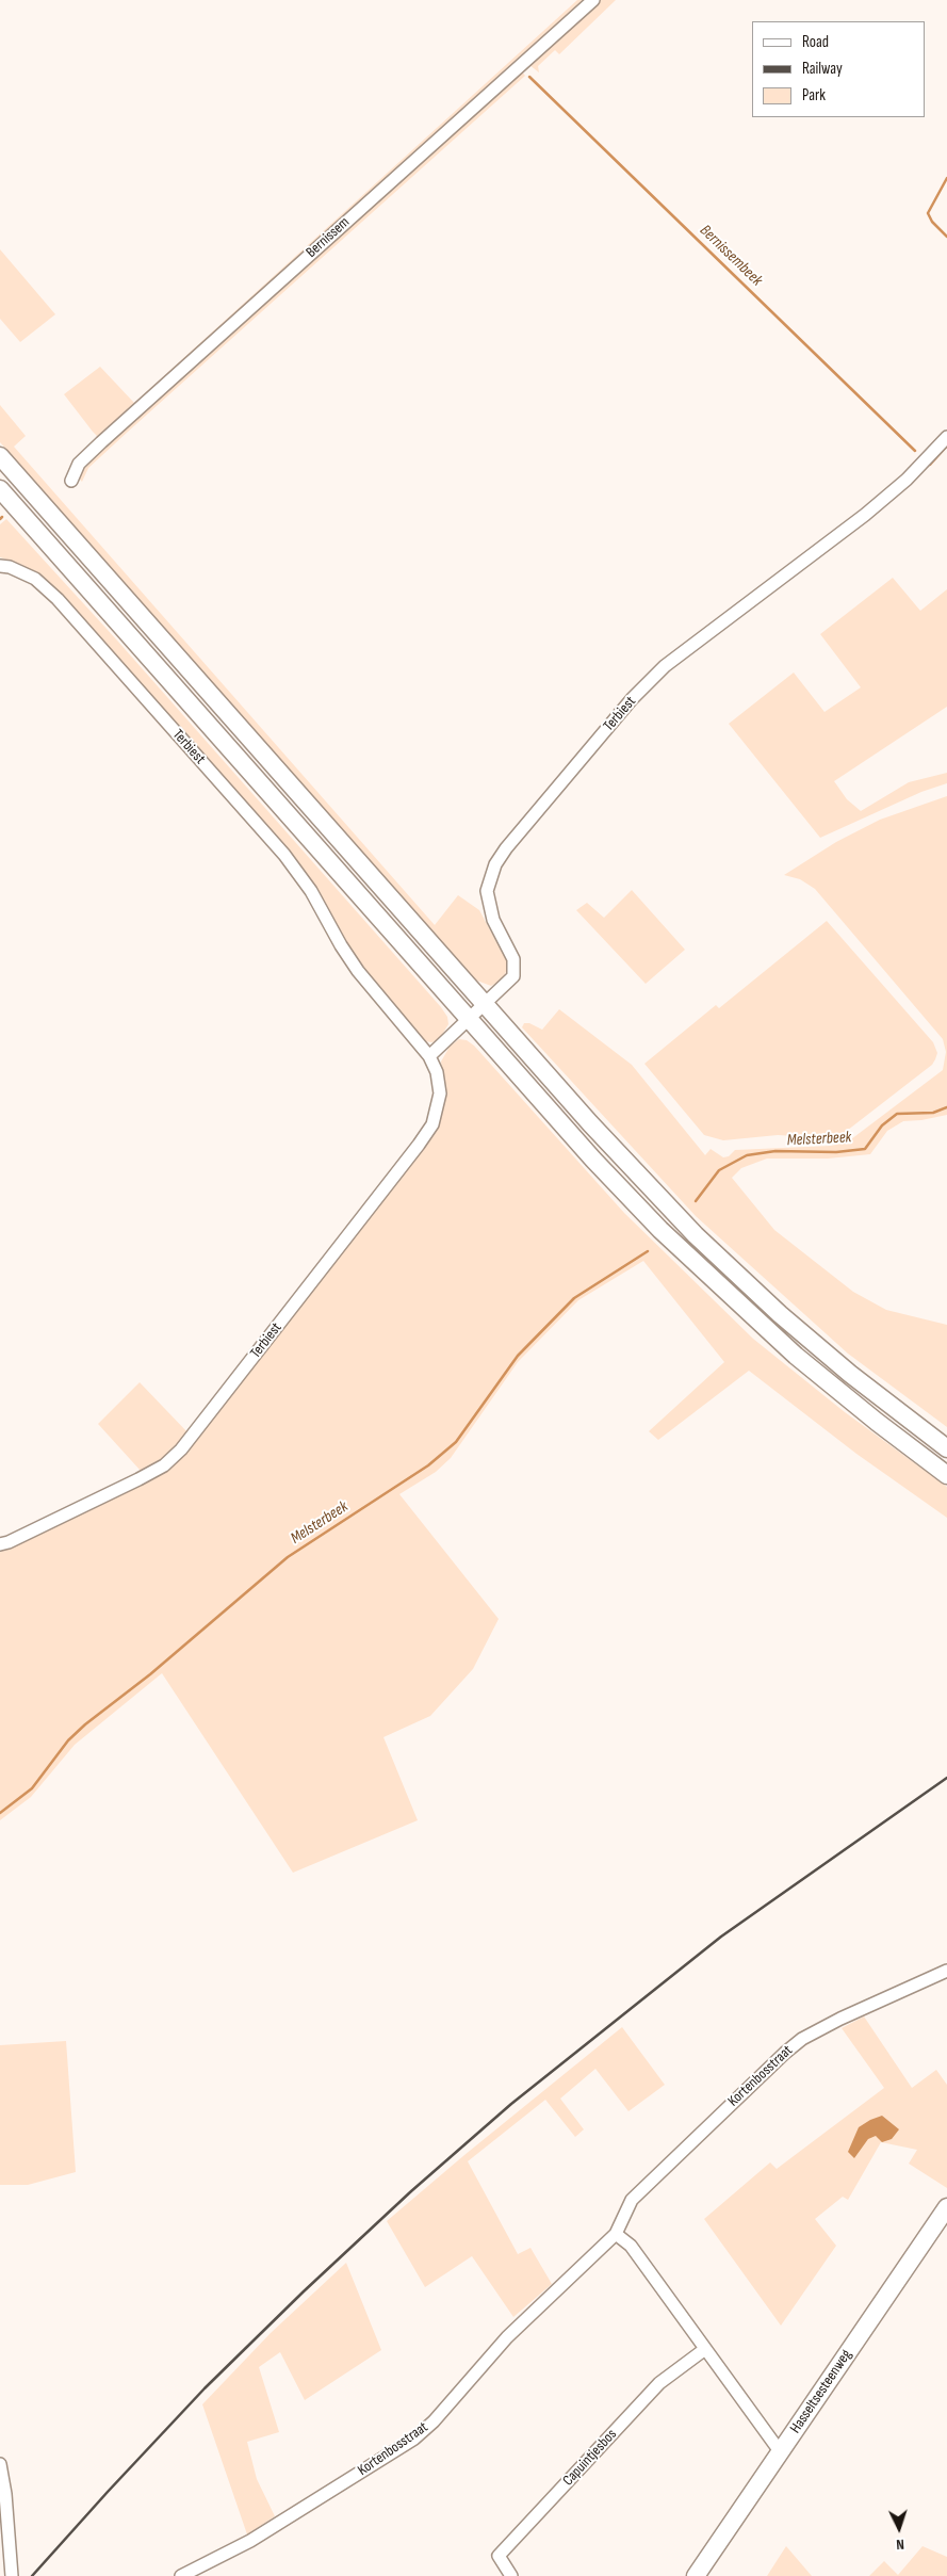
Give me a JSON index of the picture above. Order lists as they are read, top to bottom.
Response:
{
  "streets": {
    "main road": ["Hasseltsesteenweg"],
    "street": [
      "Bernissem",
      "Terbiest",
      "Kortenbosstraat",
      "Capuintjesbos"
    ]
  },
  "water": ["Bernissembeek", "Melsterbeek"],
  "legend": ["Road", "Railway", "Park"],
  "north": "bottom"
}
